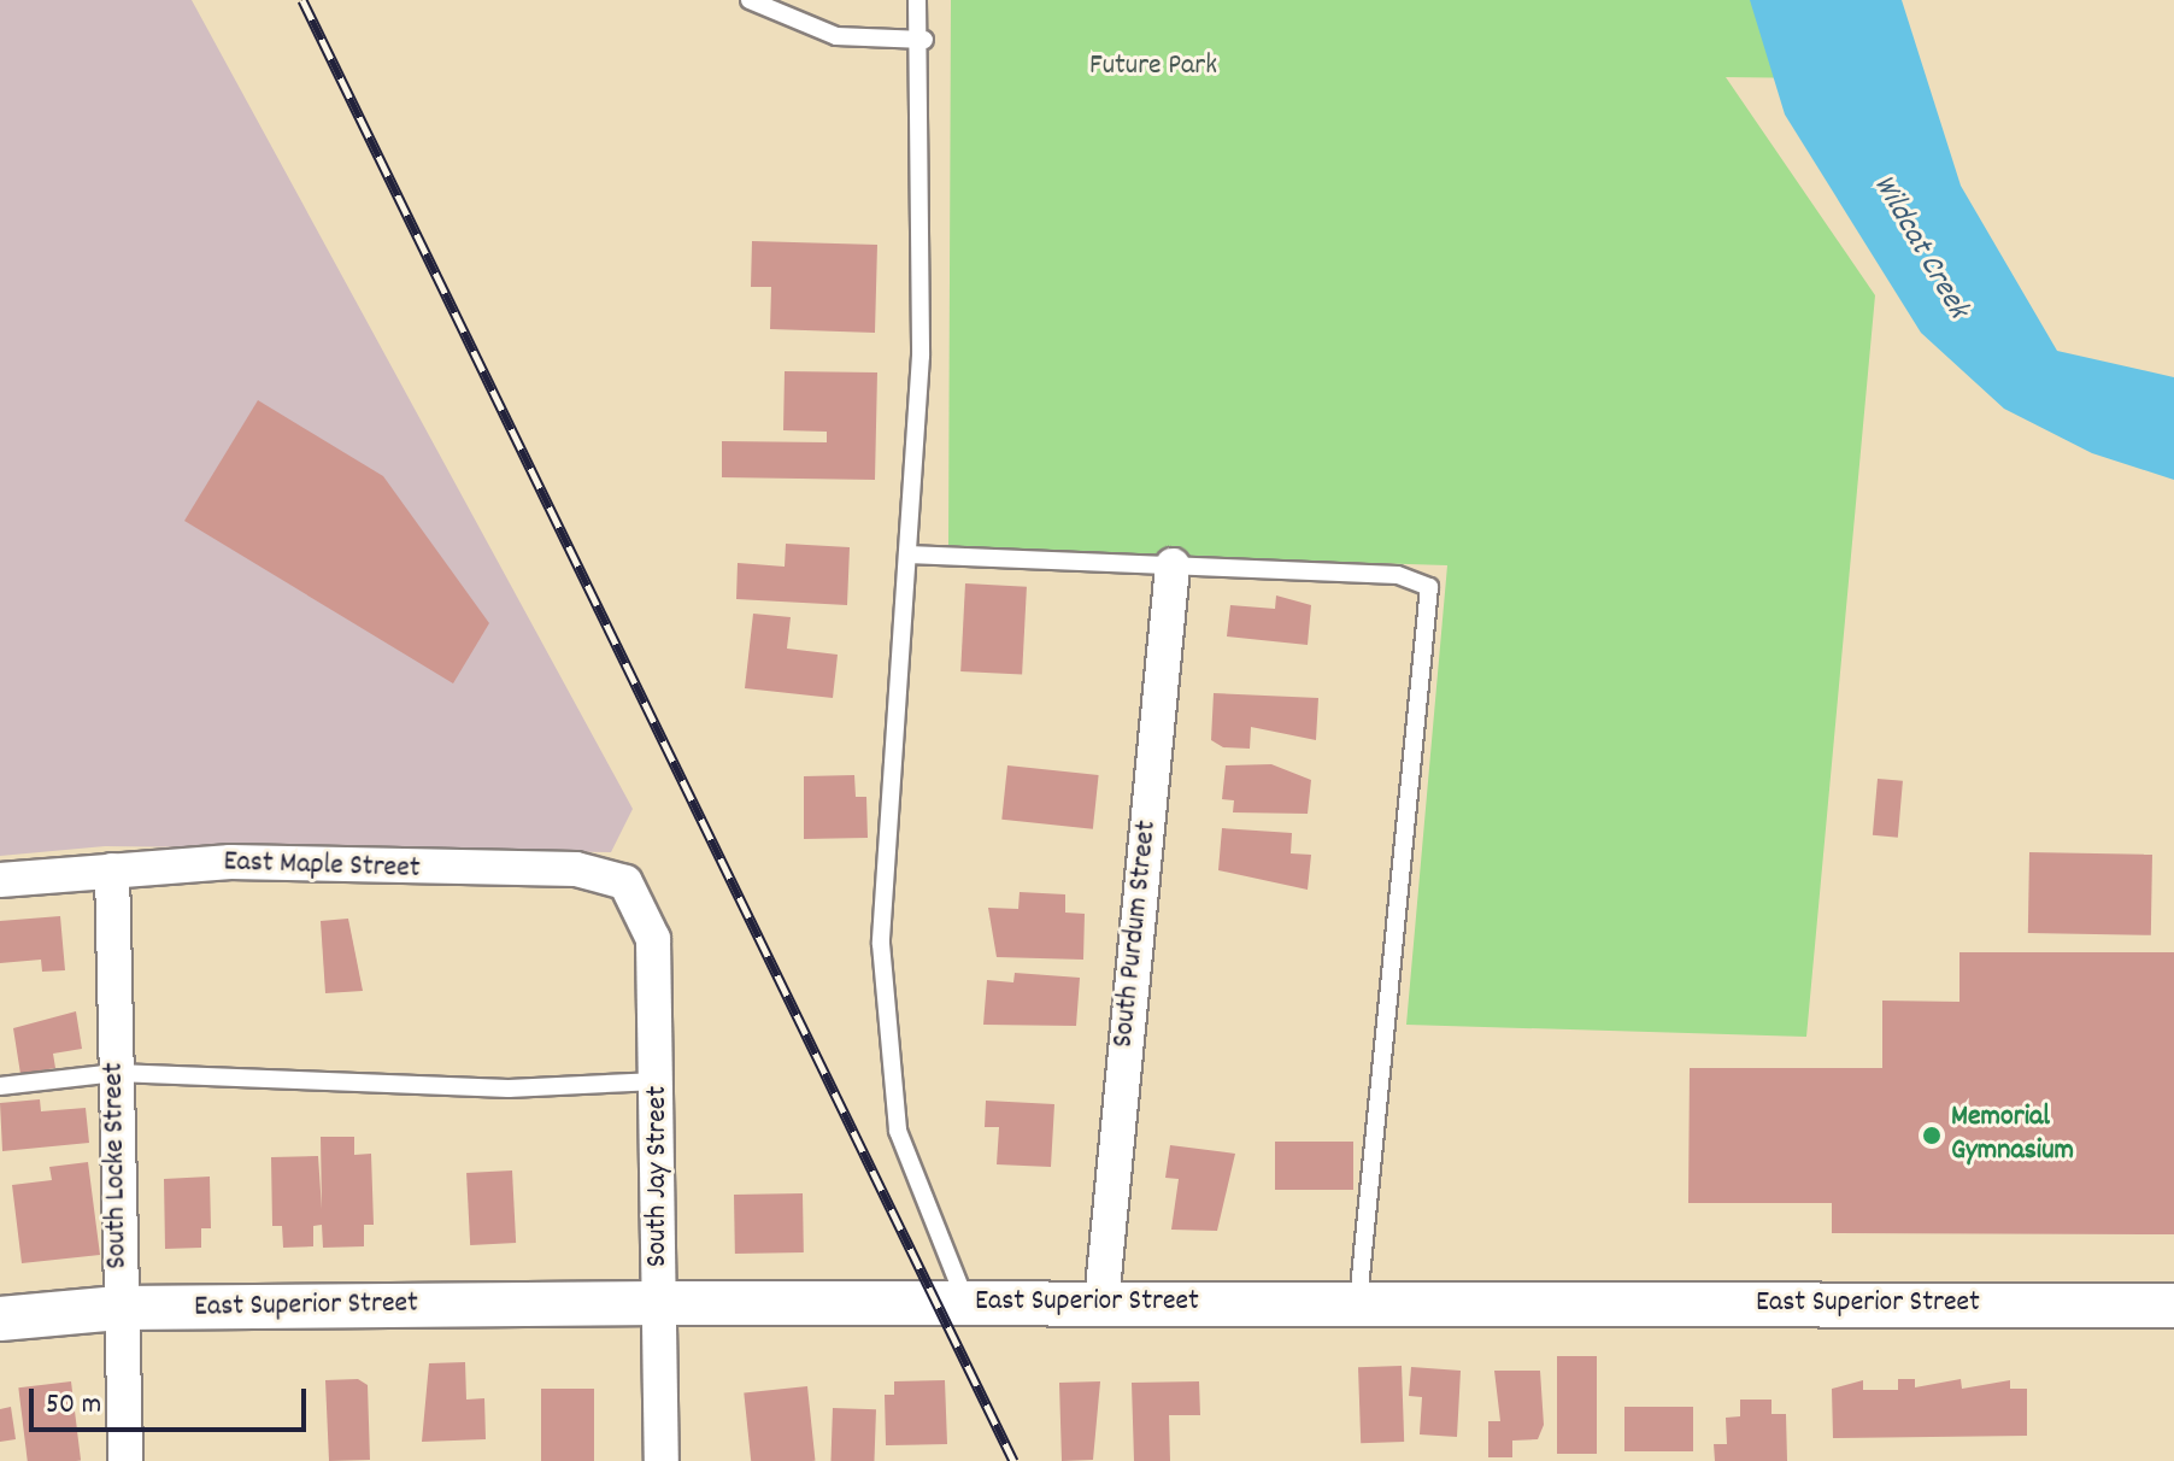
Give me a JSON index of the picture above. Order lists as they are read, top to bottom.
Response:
{
  "streets": {
    "street": [
      "East Maple Street",
      "South Purdum Street",
      "South Locke Street",
      "South Jay Street",
      "East Superior Street"
    ]
  },
  "crossings": [
    ["East Maple Street", "South Locke Street"],
    ["East Maple Street", "South Jay Street"],
    ["South Purdum Street", "East Superior Street"],
    ["South Locke Street", "East Superior Street"],
    ["South Jay Street", "East Superior Street"]
  ],
  "water": ["Wildcat Creek"],
  "parks": ["Future Park"],
  "places": ["Memorial Gymnasium"],
  "scale_bar": "50 m"
}
